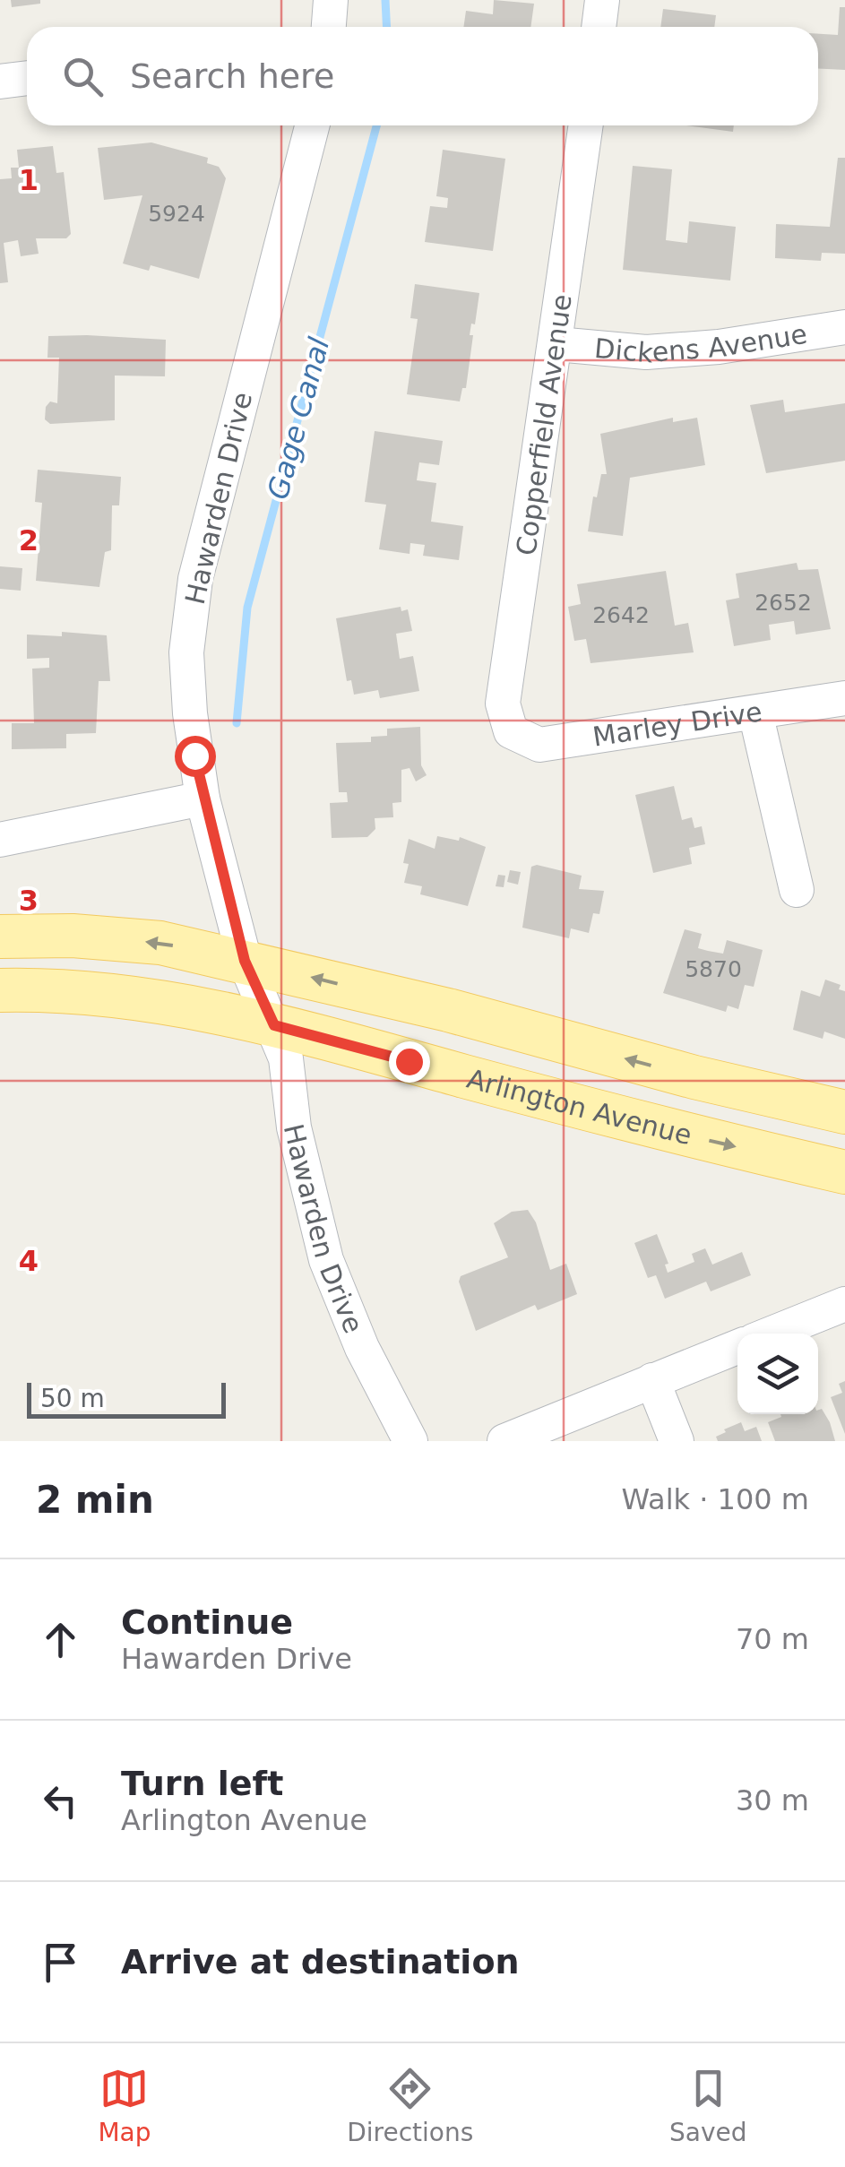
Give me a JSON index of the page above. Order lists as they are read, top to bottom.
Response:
{
  "streets": {
    "main road": ["Arlington Avenue"],
    "street": [
      "Dickens Avenue",
      "Copperfield Avenue",
      "Hawarden Drive",
      "Marley Drive"
    ]
  },
  "crossings": [
    ["Dickens Avenue", "Copperfield Avenue"],
    ["Copperfield Avenue", "Marley Drive"],
    ["Hawarden Drive", "Arlington Avenue"]
  ],
  "water": ["Gage Canal"],
  "house_numbers": [
    "5924",
    "2652",
    "2642",
    "5870"
  ],
  "scale_bar": "50 m",
  "page": {
    "search": "Search here",
    "scale": "50 m",
    "heading": ["2 min", "Walk · 100 m"],
    "list": [
      ["Continue", "Hawarden Drive", "70 m"],
      ["Turn left", "Arlington Avenue", "30 m"],
      "Arrive at destination"
    ],
    "nav": ["Map", "Directions", "Saved"]
  },
  "grid": {
    "rows": [
      "1",
      "2",
      "3",
      "4"
    ]
  }
}
